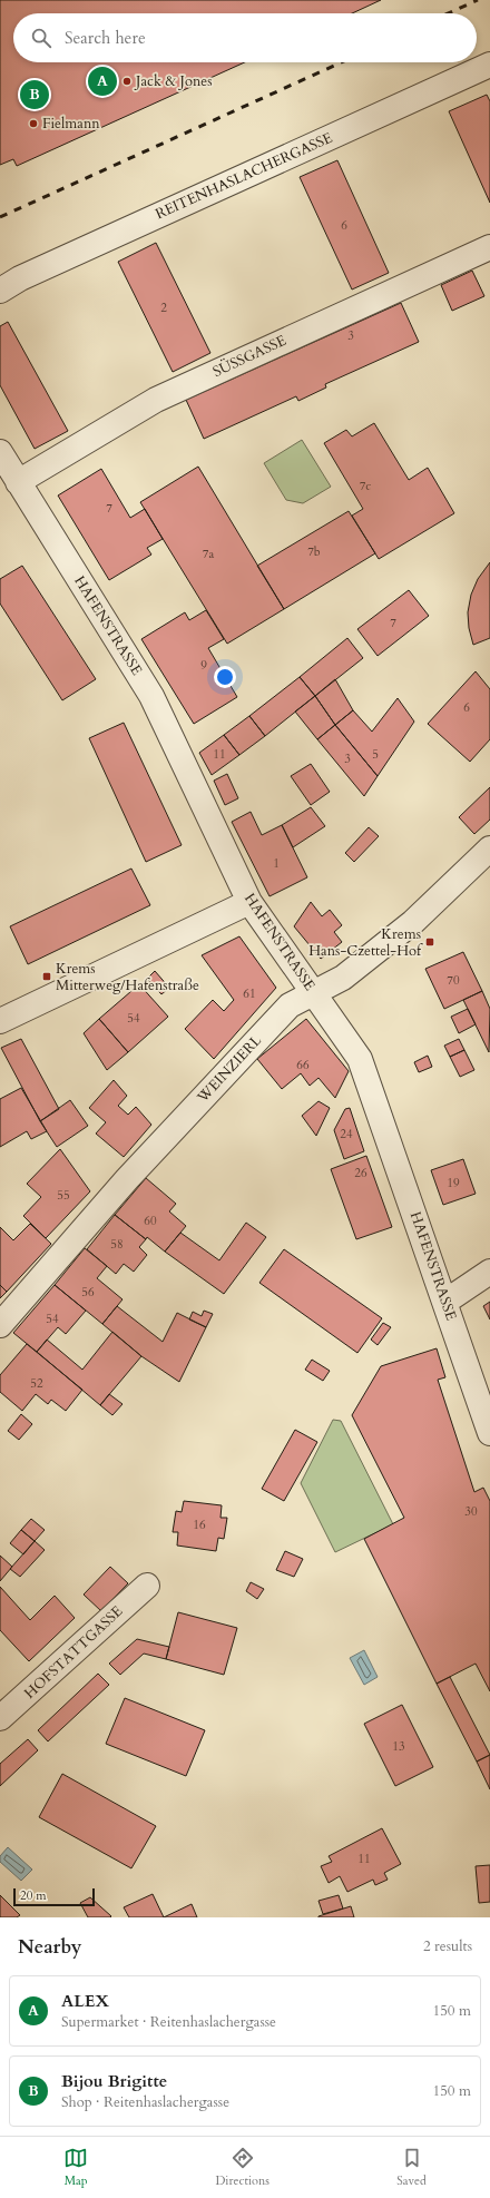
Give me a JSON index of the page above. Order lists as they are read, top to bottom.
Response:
{
  "streets": {
    "street": [
      "REITENHASLACHERGASSE",
      "SÜSSGASSE",
      "HAFENSTRASSE",
      "WEINZIERL",
      "HOFSTATTGASSE"
    ]
  },
  "crossings": [
    ["SÜSSGASSE", "HAFENSTRASSE"],
    ["HAFENSTRASSE", "WEINZIERL"]
  ],
  "places": {
    "other": ["Jack & Jones", "Fielmann"],
    "transit": ["Krems Hans-Czettel-Hof", "Krems Mitterweg/Hafenstraße"]
  },
  "house_numbers": [
    "6",
    "2",
    "3",
    "7c",
    "7",
    "7b",
    "7a",
    "7",
    "9",
    "6",
    "11",
    "5",
    "3",
    "1",
    "70",
    "61",
    "54",
    "66",
    "24",
    "26",
    "19",
    "55",
    "60",
    "58",
    "56",
    "54",
    "52",
    "30",
    "16",
    "13",
    "11"
  ],
  "scale_bar": "20 m",
  "page": {
    "search": "Search here",
    "pins": ["A", "B"],
    "scale": "20 m",
    "heading": ["Nearby", "2 results"],
    "list": [
      {
        "mark": "A",
        "name": "ALEX",
        "note": "Supermarket · Reitenhaslachergasse",
        "value": "150 m"
      },
      {
        "mark": "B",
        "name": "Bijou Brigitte",
        "note": "Shop · Reitenhaslachergasse",
        "value": "150 m"
      }
    ],
    "nav": ["Map", "Directions", "Saved"]
  }
}
